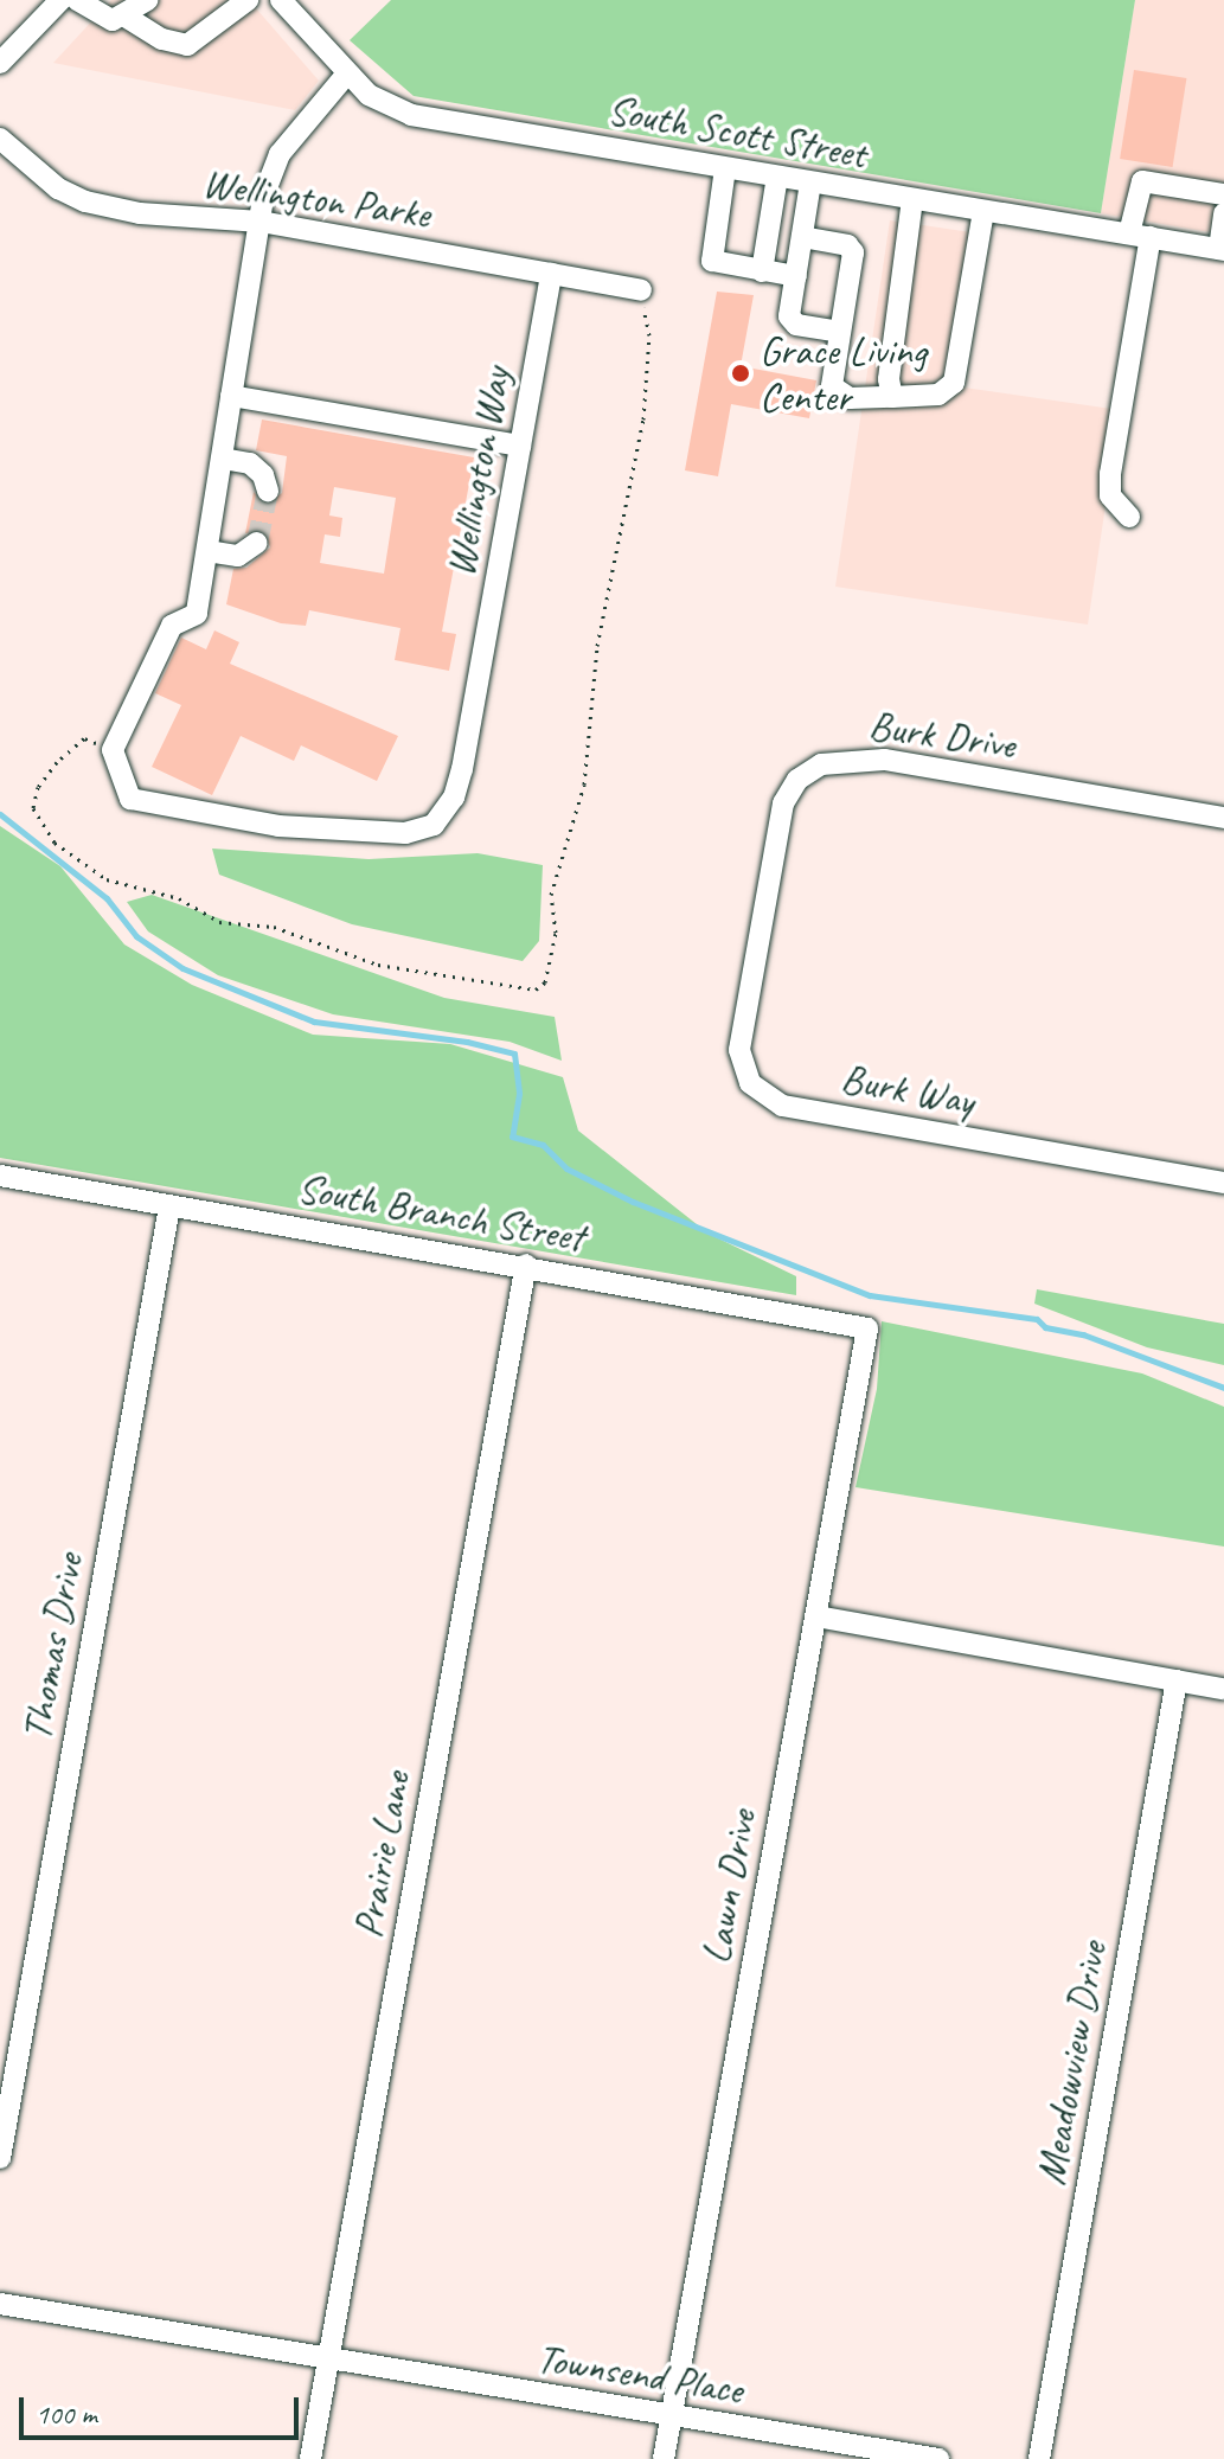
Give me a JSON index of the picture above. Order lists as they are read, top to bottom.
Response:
{
  "streets": {
    "street": [
      "South Scott Street",
      "Wellington Parke",
      "Wellington Way",
      "Burk Drive",
      "Burk Way",
      "South Branch Street",
      "Thomas Drive",
      "Prairie Lane",
      "Lawn Drive",
      "Meadowview Drive",
      "Townsend Place"
    ]
  },
  "crossings": [
    ["Wellington Parke", "Wellington Way"],
    ["Burk Drive", "Burk Way"],
    ["South Branch Street", "Thomas Drive"],
    ["South Branch Street", "Prairie Lane"],
    ["South Branch Street", "Lawn Drive"],
    ["Prairie Lane", "Townsend Place"],
    ["Lawn Drive", "Townsend Place"]
  ],
  "places": ["Grace Living Center"],
  "scale_bar": "100 m"
}
